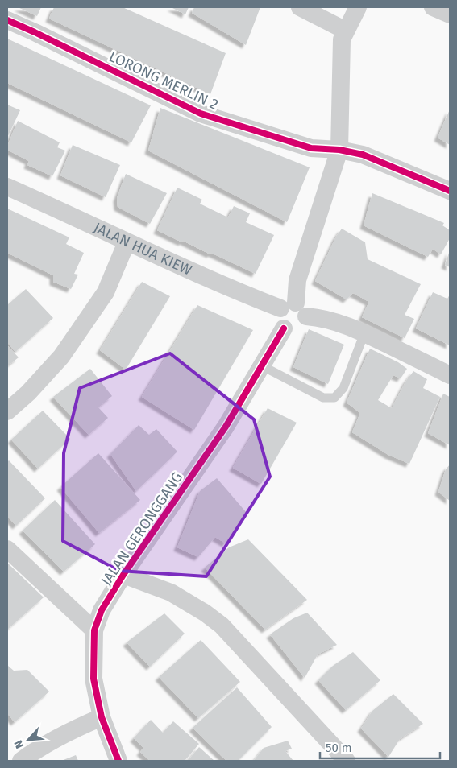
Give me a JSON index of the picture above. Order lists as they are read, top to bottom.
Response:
{
  "streets": {
    "street": ["LORONG MERLIN 2", "JALAN HUA KIEW", "JALAN GERONGGANG"]
  },
  "crossings": [
    ["JALAN HUA KIEW", "JALAN GERONGGANG"]
  ],
  "scale_bar": "50 m",
  "north": "bottom left"
}
